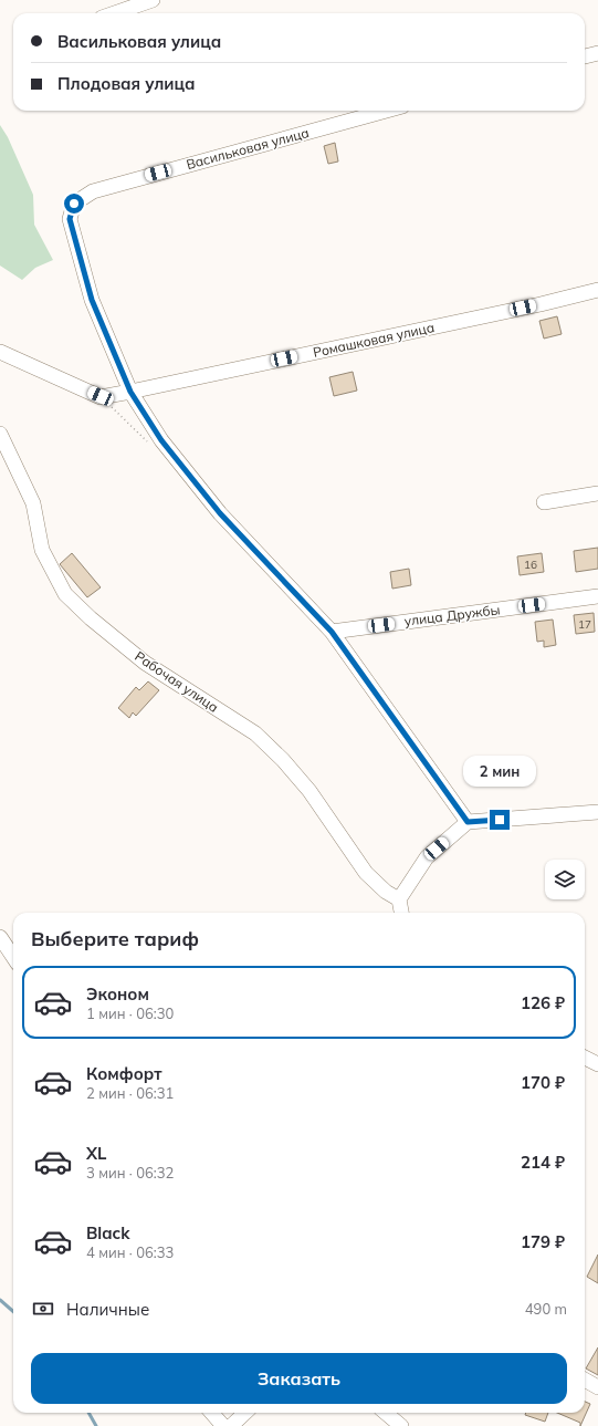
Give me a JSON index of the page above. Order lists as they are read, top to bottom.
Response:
{
  "streets": {
    "street": [
      "Васильковая улица",
      "Ромашковая улица",
      "улица Дружбы",
      "Рабочая улица"
    ]
  },
  "crossings": [
    ["Васильковая улица", "Ромашковая улица"],
    ["Васильковая улица", "улица Дружбы"]
  ],
  "house_numbers": ["16", "17"],
  "page": {
    "banner": ["Васильковая улица", "Плодовая улица"],
    "bubble": "2 мин",
    "heading": "Выберите тариф",
    "list": [
      {
        "name": "Эконом",
        "note": "1 мин · 06:30",
        "value": "126 ₽"
      },
      {
        "name": "Комфорт",
        "note": "2 мин · 06:31",
        "value": "170 ₽"
      },
      {
        "name": "XL",
        "note": "3 мин · 06:32",
        "value": "214 ₽"
      },
      {
        "name": "Black",
        "note": "4 мин · 06:33",
        "value": "179 ₽"
      }
    ],
    "pay": ["Наличные", "490 m"],
    "buttons": "Заказать"
  }
}
